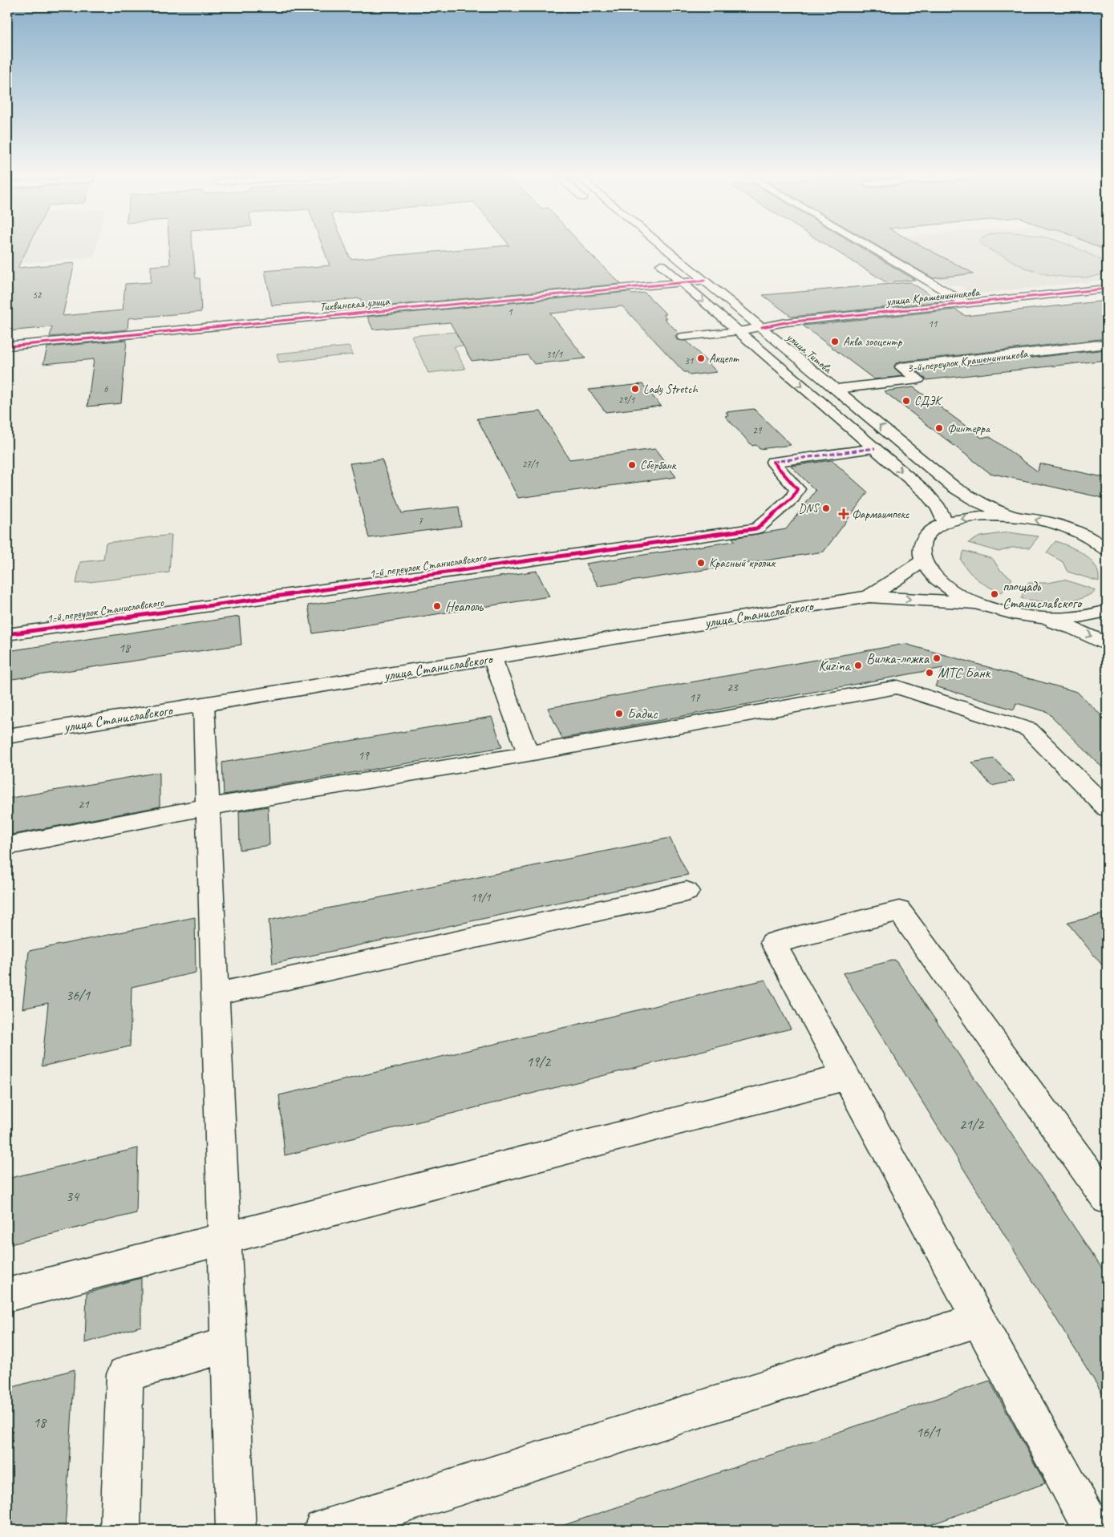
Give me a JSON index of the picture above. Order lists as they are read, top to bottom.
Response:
{
  "streets": {
    "street": [
      "улица Крашенинникова",
      "Тихвинская улица",
      "улица Титова",
      "3-й переулок Крашенинникова",
      "1-й переулок Станиславского",
      "улица Станиславского"
    ]
  },
  "crossings": [
    ["улица Крашенинникова", "улица Титова"],
    ["Тихвинская улица", "улица Титова"],
    ["улица Титова", "3-й переулок Крашенинникова"]
  ],
  "places": {
    "other": [
      "Аква зооцентр",
      "Акцепт",
      "Lady Stretch",
      "СДЭК",
      "Финтерра",
      "Сбербанк",
      "DNS",
      "Красный кролик",
      "площадь Станиславского",
      "Неаполь",
      "Вилка-ложка",
      "Kuzina",
      "МТС Банк",
      "Бадис"
    ],
    "health": ["Фармаимпекс"]
  },
  "house_numbers": [
    "52",
    "1",
    "11",
    "31/1",
    "31",
    "6",
    "29/1",
    "29",
    "27/1",
    "7",
    "18",
    "23",
    "17",
    "19",
    "21",
    "19/1",
    "36/1",
    "19/2",
    "21/2",
    "34",
    "18",
    "16/1"
  ]
}
